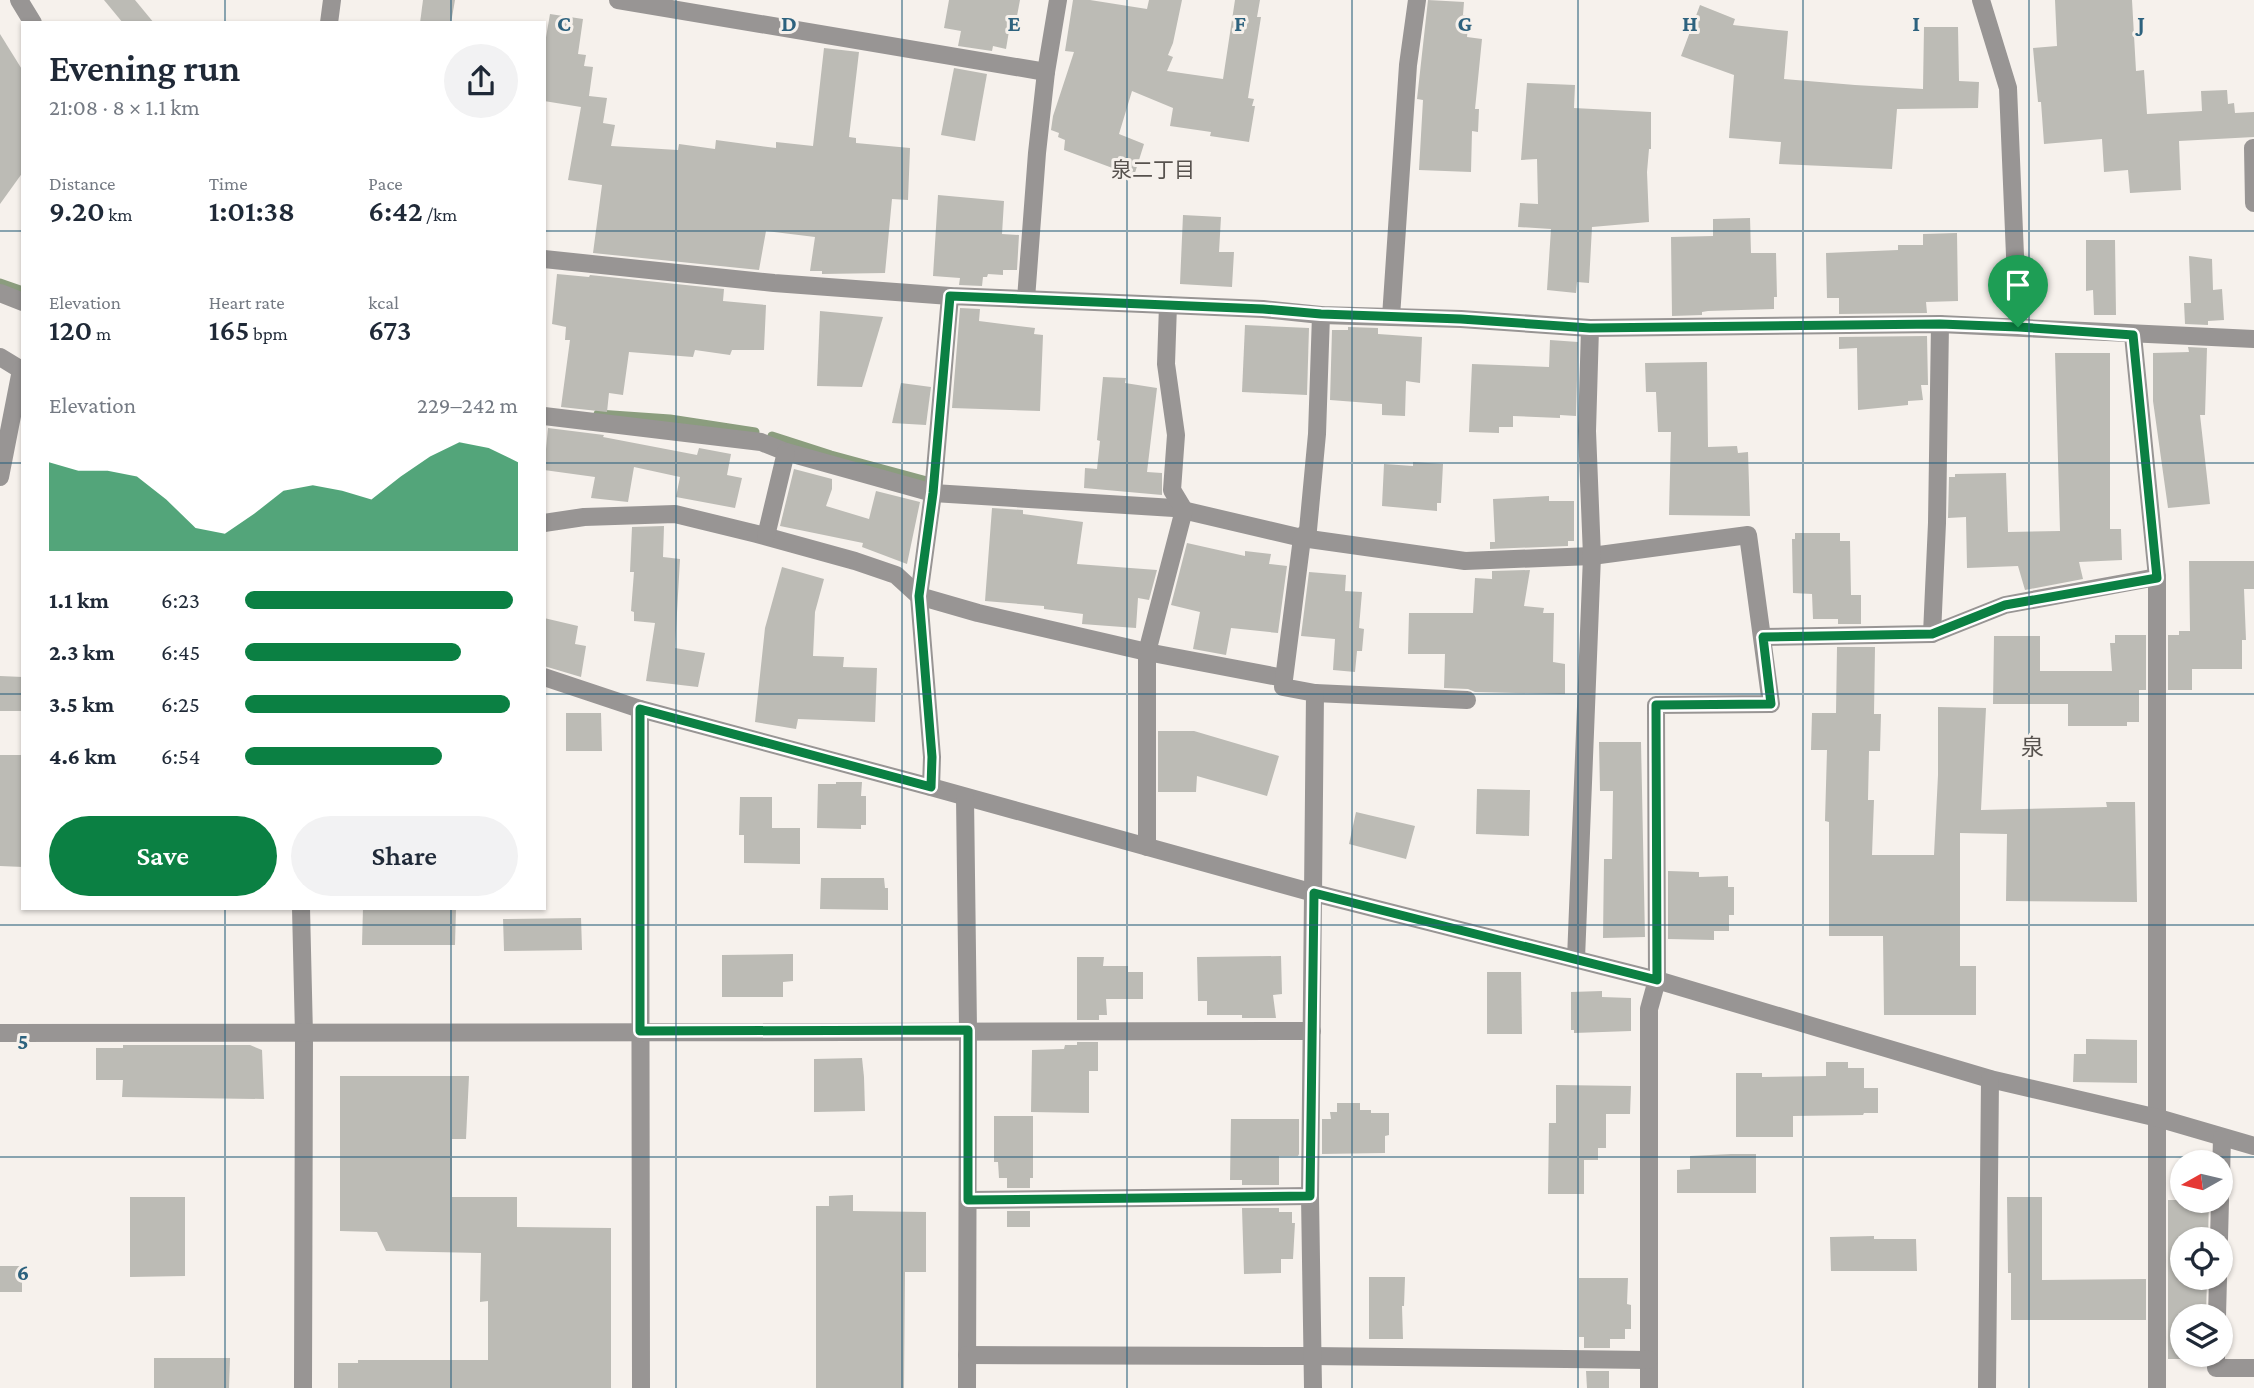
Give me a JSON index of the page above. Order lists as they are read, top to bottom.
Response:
{
  "districts": ["泉二丁目", "泉"],
  "north": "left",
  "page": {
    "heading": ["Evening run", "21:08 · 8 × 1.1 km"],
    "stats": [
      ["Distance", "9.20 km"],
      ["Time", "1:01:38"],
      ["Pace", "6:42 /km"],
      ["Elevation", "120 m"],
      ["Heart rate", "165 bpm"],
      ["kcal", "673"]
    ],
    "chart": ["Elevation", "229–242 m"],
    "list": [
      {
        "name": "1.1 km",
        "note": "6:23"
      },
      {
        "name": "2.3 km",
        "note": "6:45"
      },
      {
        "name": "3.5 km",
        "note": "6:25"
      },
      {
        "name": "4.6 km",
        "note": "6:54"
      }
    ],
    "buttons": ["Save", "Share"]
  },
  "grid": {
    "columns": [
      "C",
      "D",
      "E",
      "F",
      "G",
      "H",
      "I",
      "J"
    ],
    "rows": ["5", "6"]
  }
}
